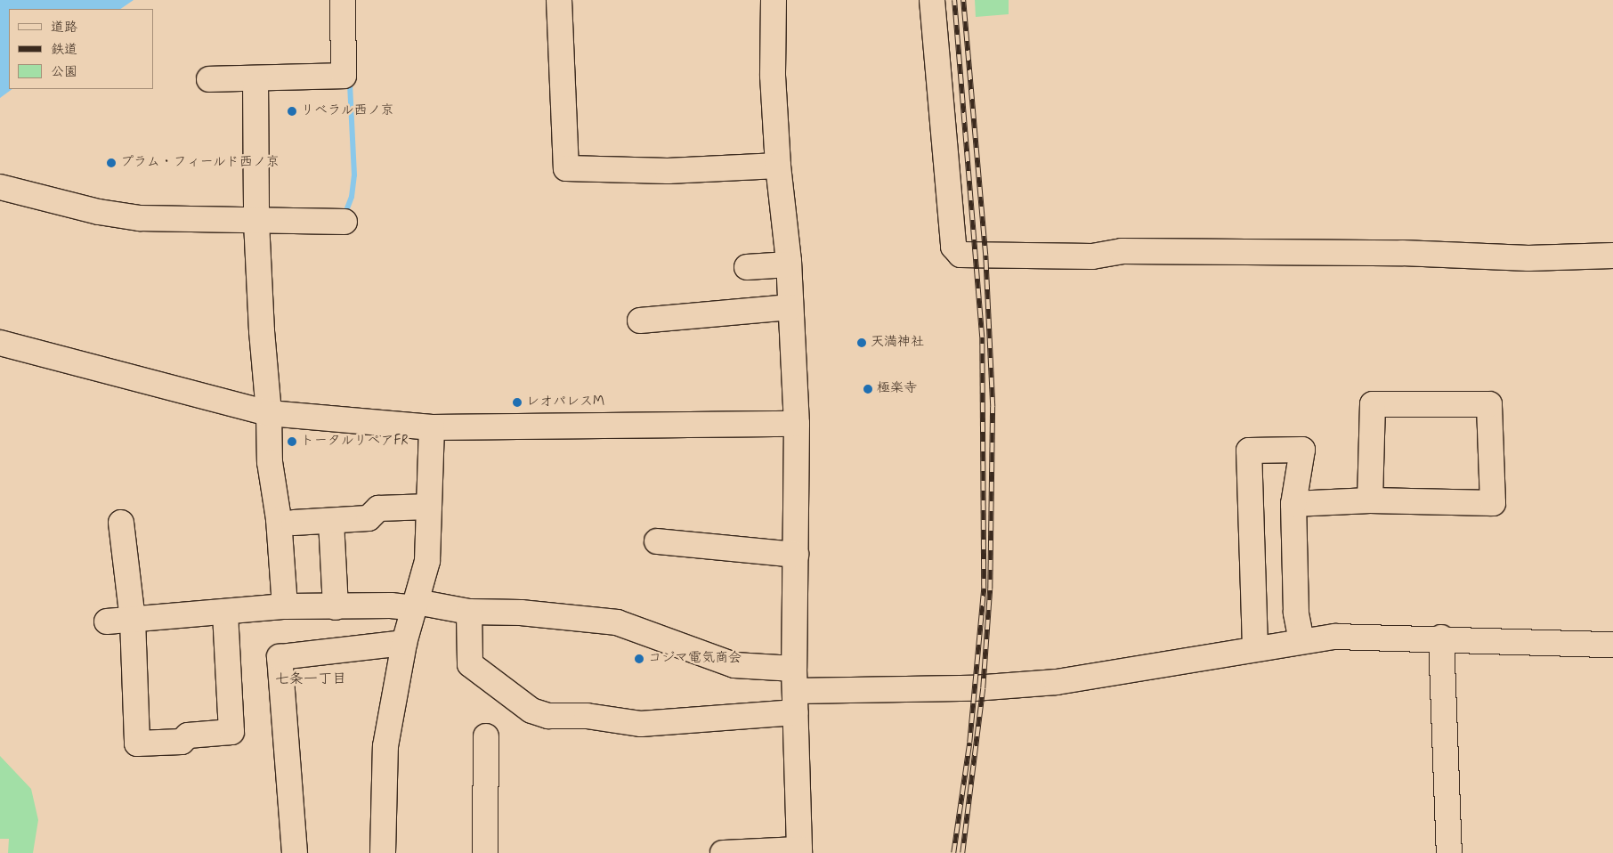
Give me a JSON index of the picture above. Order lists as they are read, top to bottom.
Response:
{
  "districts": ["七条一丁目"],
  "places": [
    "リベラル西ノ京",
    "プラム・フィールド西ノ京",
    "天満神社",
    "極楽寺",
    "レオパレスM",
    "トータルリペアFR",
    "コジマ電気商会"
  ],
  "legend": ["道路", "鉄道", "公園"]
}
